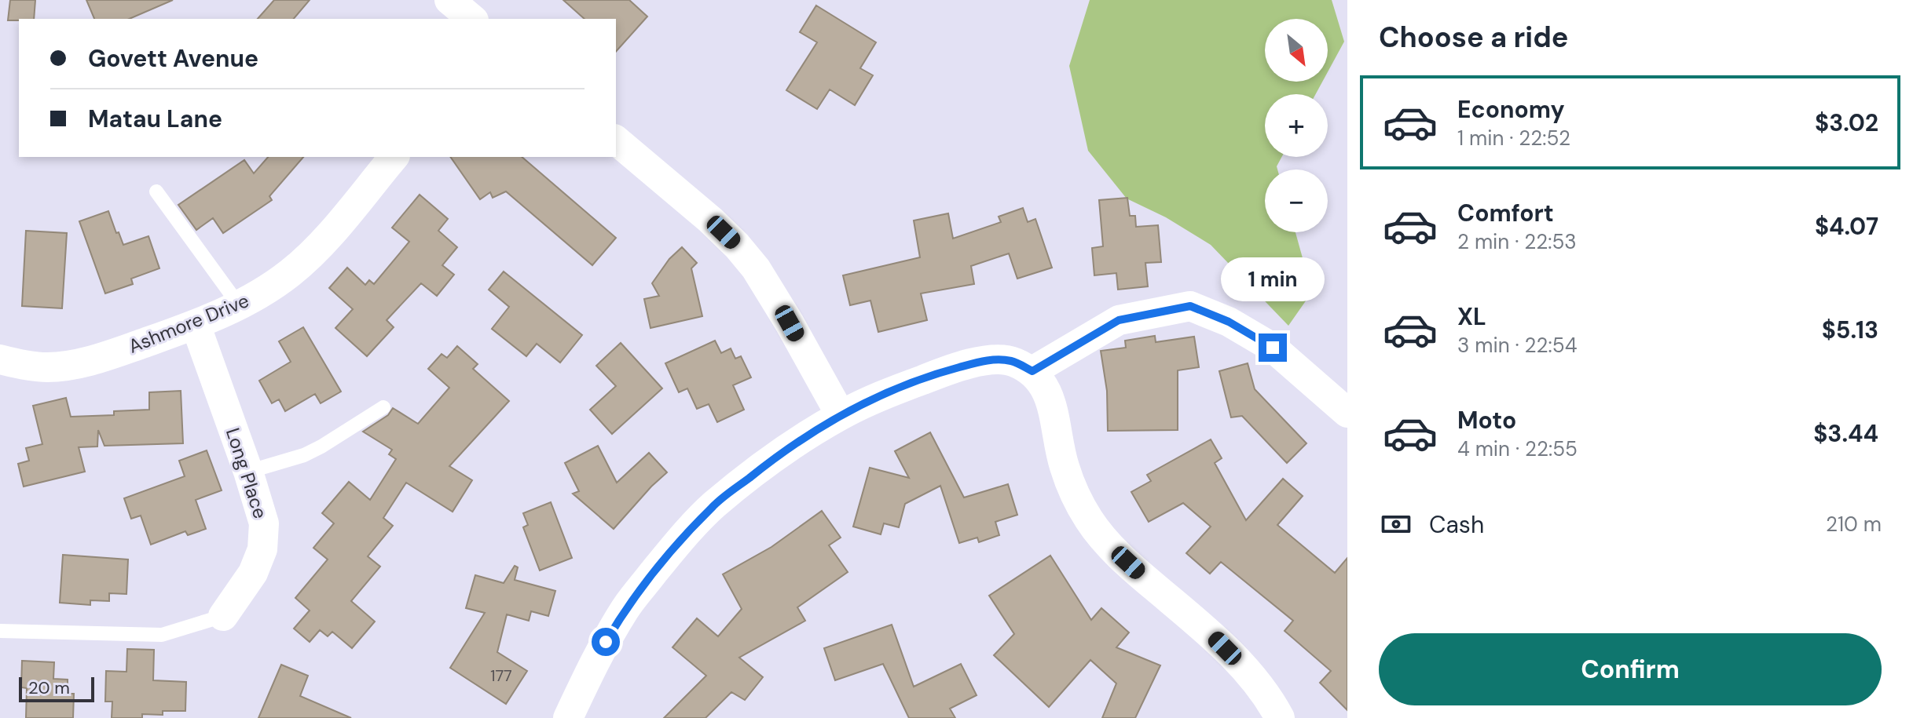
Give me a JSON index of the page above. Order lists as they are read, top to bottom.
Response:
{
  "streets": {
    "street": ["Ashmore Drive", "Long Place"]
  },
  "crossings": [
    ["Ashmore Drive", "Long Place"]
  ],
  "house_numbers": ["177"],
  "scale_bar": "20 m",
  "north": "bottom right",
  "page": {
    "heading": "Choose a ride",
    "map_buttons": ["+", "−"],
    "banner": ["Govett Avenue", "Matau Lane"],
    "list": [
      {
        "name": "Economy",
        "note": "1 min · 22:52",
        "value": "$3.02"
      },
      {
        "name": "Comfort",
        "note": "2 min · 22:53",
        "value": "$4.07"
      },
      {
        "name": "XL",
        "note": "3 min · 22:54",
        "value": "$5.13"
      },
      {
        "name": "Moto",
        "note": "4 min · 22:55",
        "value": "$3.44"
      }
    ],
    "bubble": "1 min",
    "pay": ["Cash", "210 m"],
    "buttons": "Confirm",
    "scale": "20 m"
  }
}
